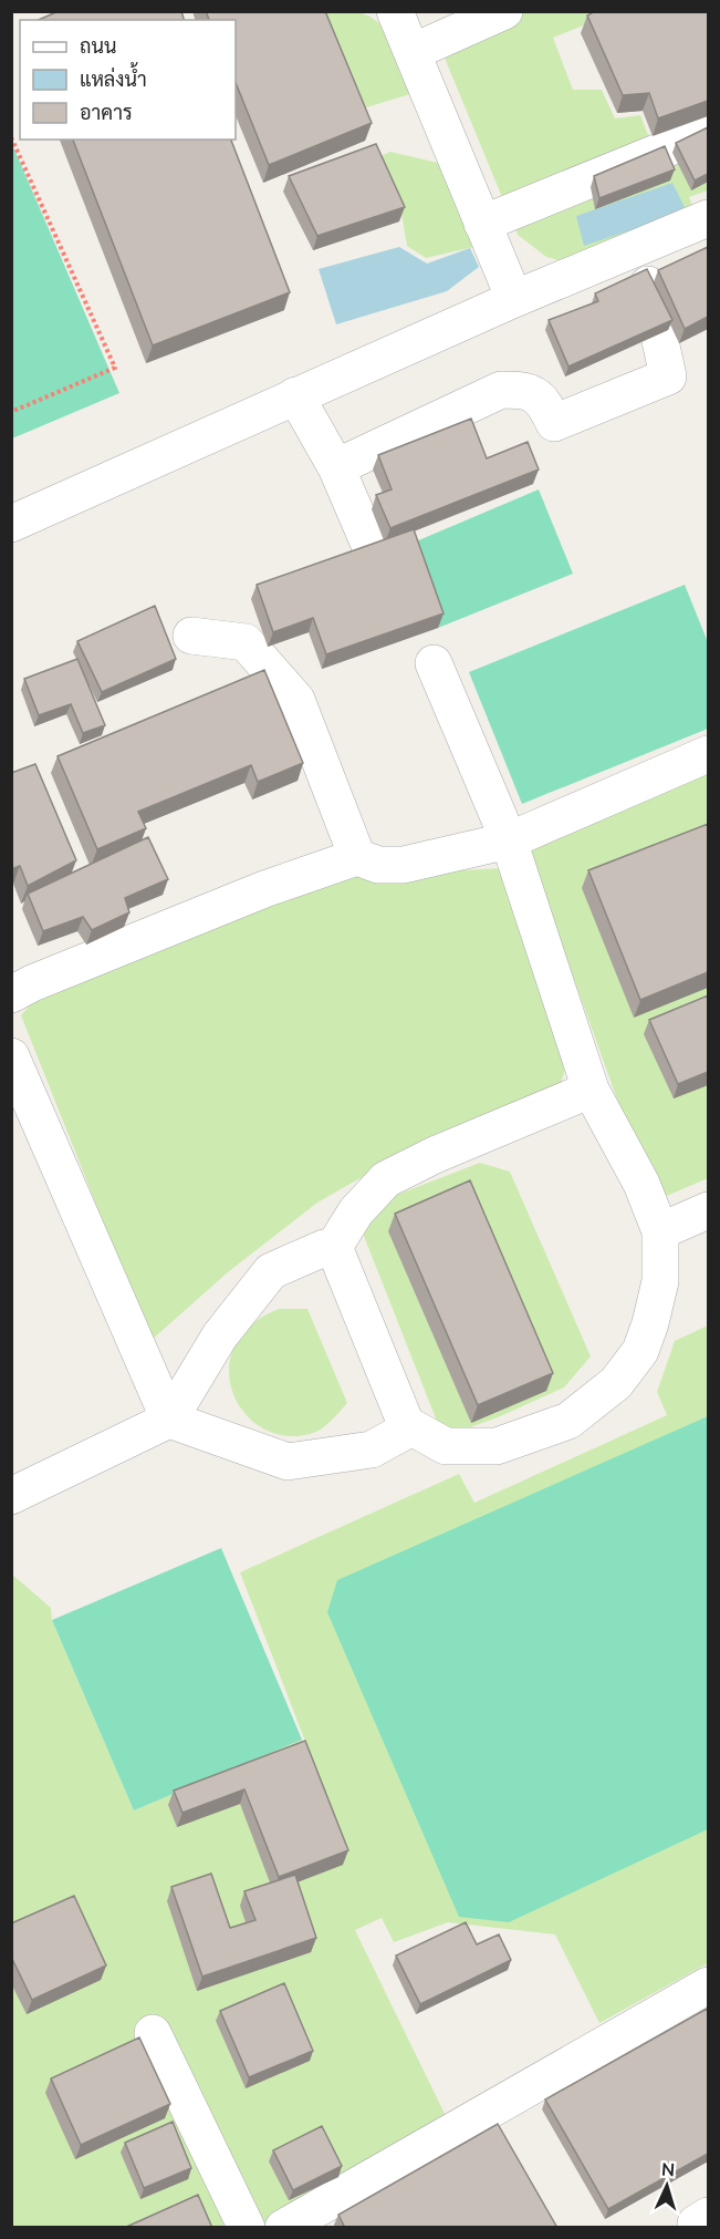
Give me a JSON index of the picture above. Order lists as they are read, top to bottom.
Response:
{
  "legend": ["ถนน", "แหล่งน้ำ", "อาคาร"],
  "north": "top"
}
